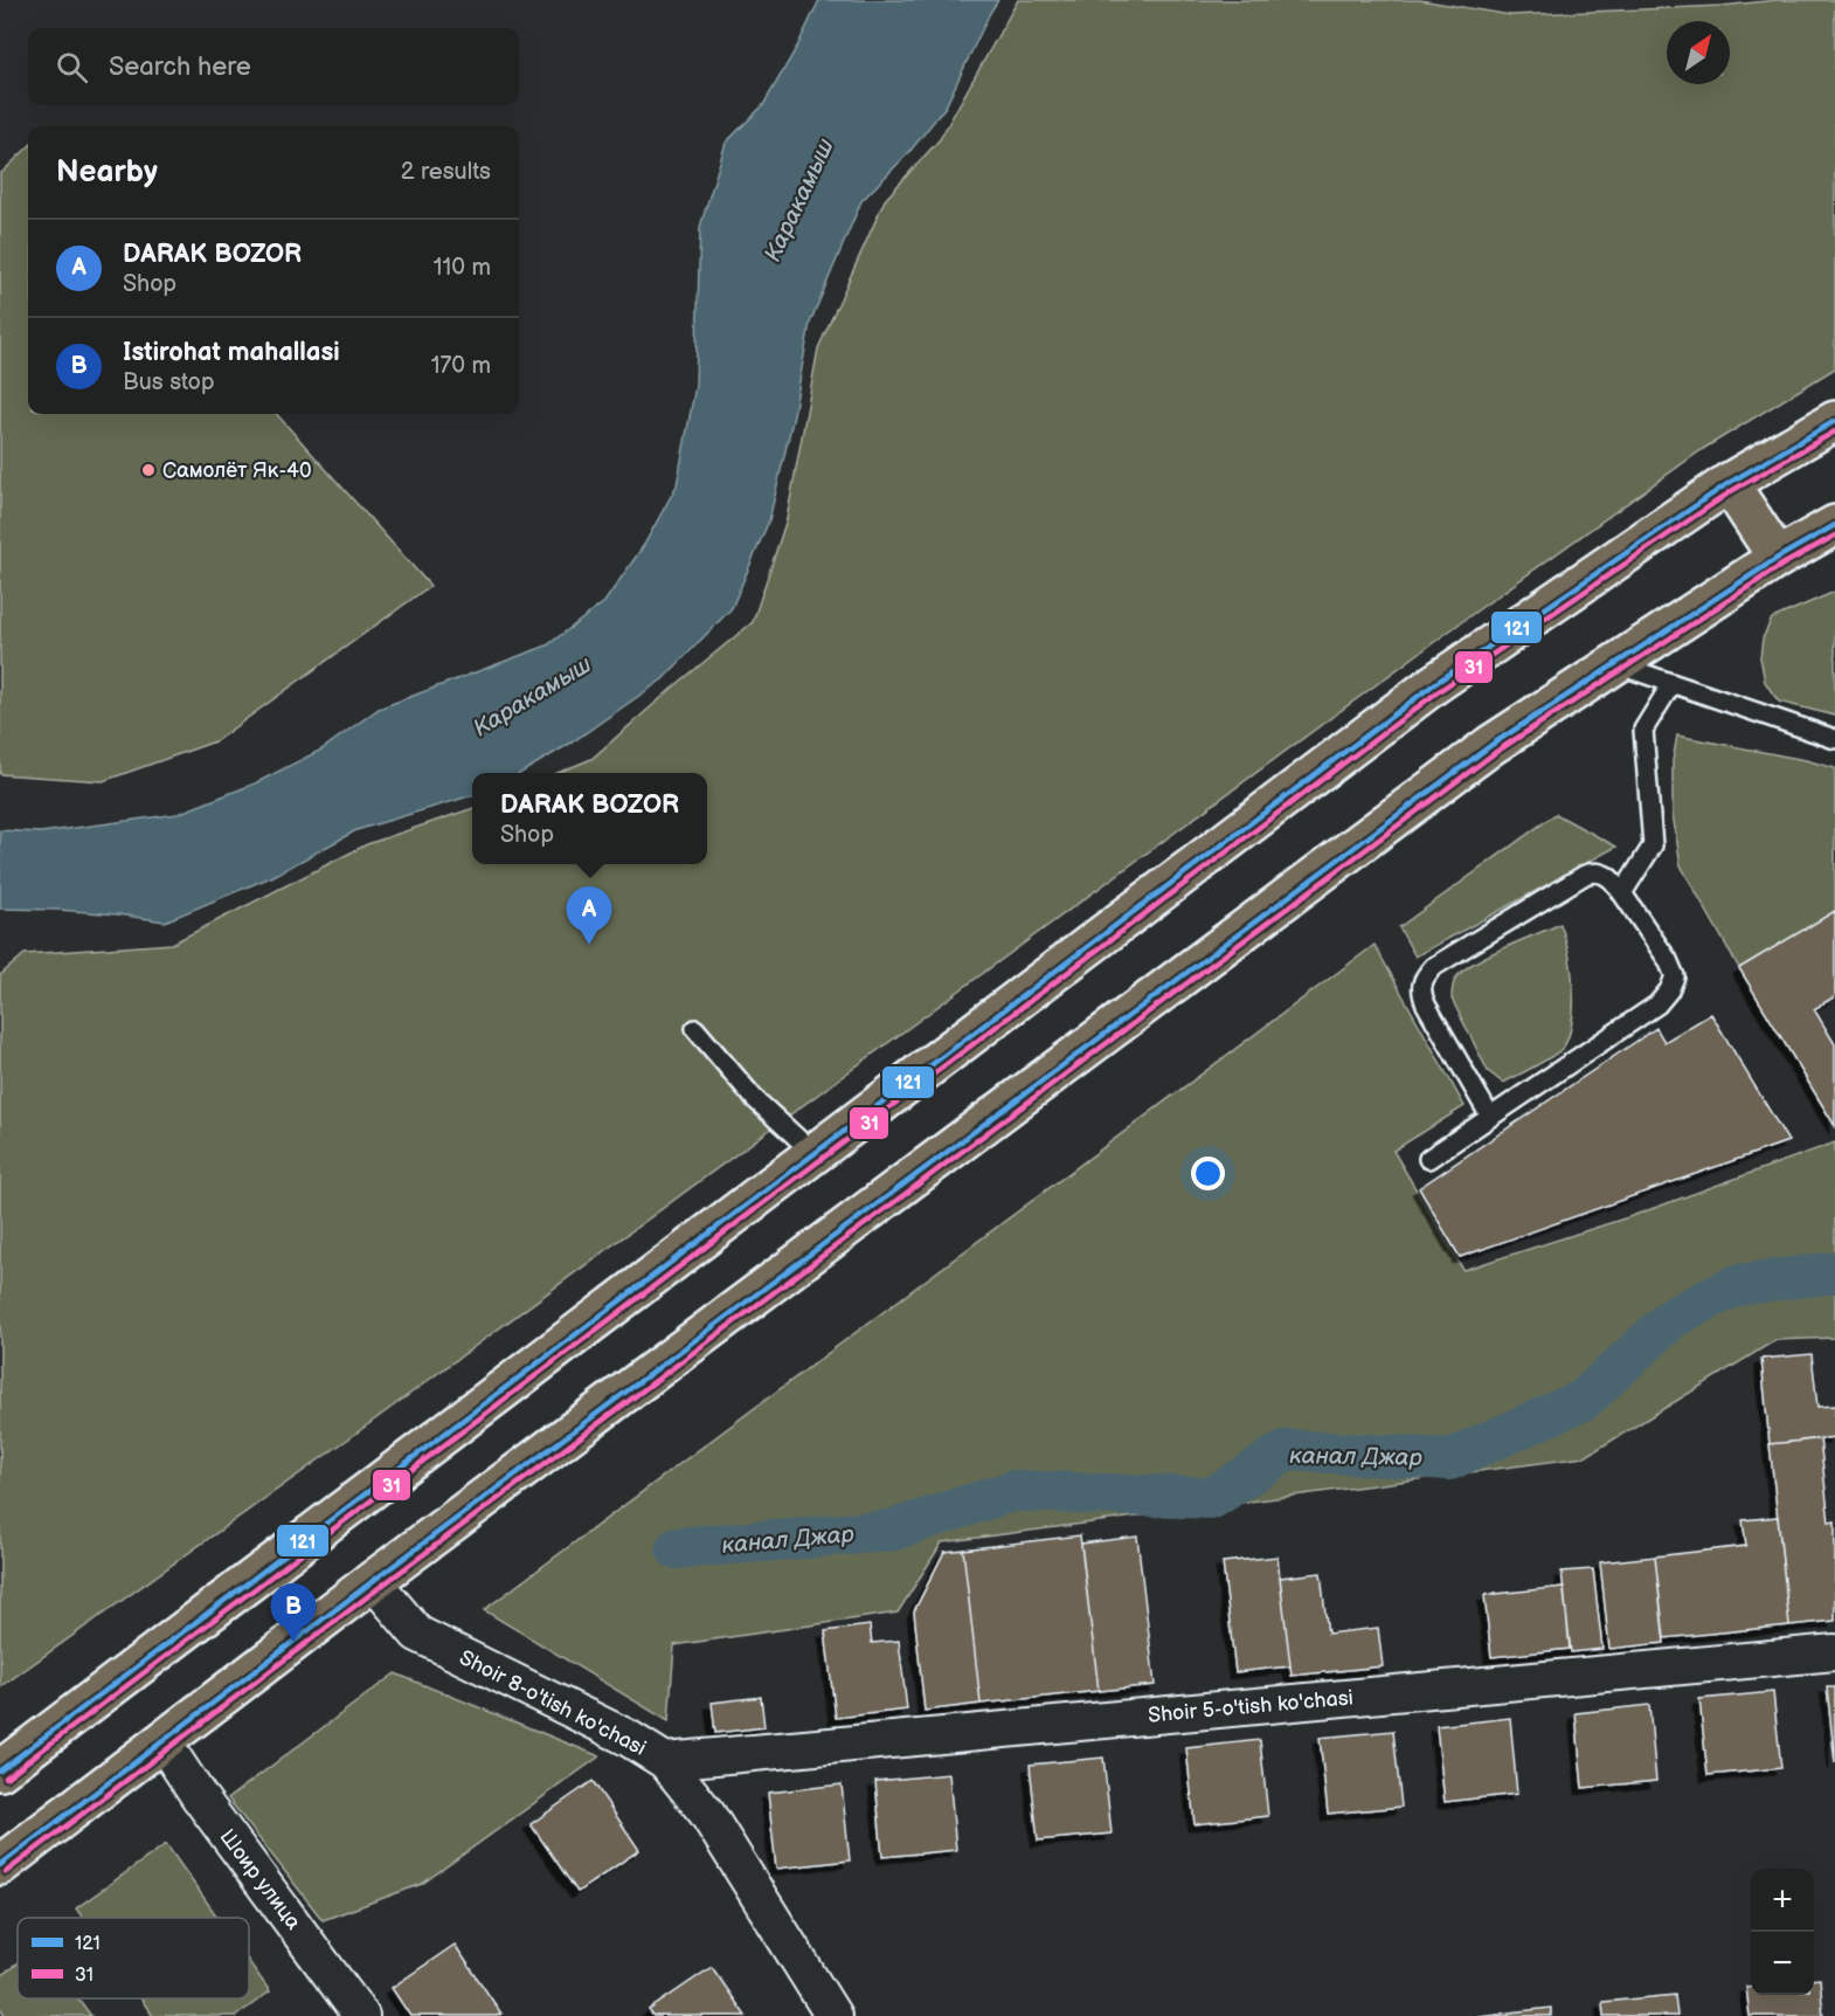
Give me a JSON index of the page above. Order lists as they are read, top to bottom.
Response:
{
  "streets": {
    "street": ["Shoir 8-o'tish ko'chasi", "Shoir 5-o'tish ko'chasi", "Шоир улица"]
  },
  "crossings": [
    ["Shoir 8-o'tish ko'chasi", "Shoir 5-o'tish ko'chasi"]
  ],
  "water": ["Каракамыш", "канал Джар"],
  "places": ["Самолёт Як-40"],
  "lines": ["transit line 121", "transit line 31"],
  "legend": ["121", "31"],
  "north": "top right",
  "page": {
    "search": "Search here",
    "heading": ["Nearby", "2 results"],
    "list": [
      {
        "mark": "A",
        "name": "DARAK BOZOR",
        "note": "Shop",
        "value": "110 m"
      },
      {
        "mark": "B",
        "name": "Istirohat mahallasi",
        "note": "Bus stop",
        "value": "170 m"
      }
    ],
    "popup": ["DARAK BOZOR", "Shop"],
    "pins": ["A", "B"],
    "map_buttons": ["+", "−"]
  }
}
